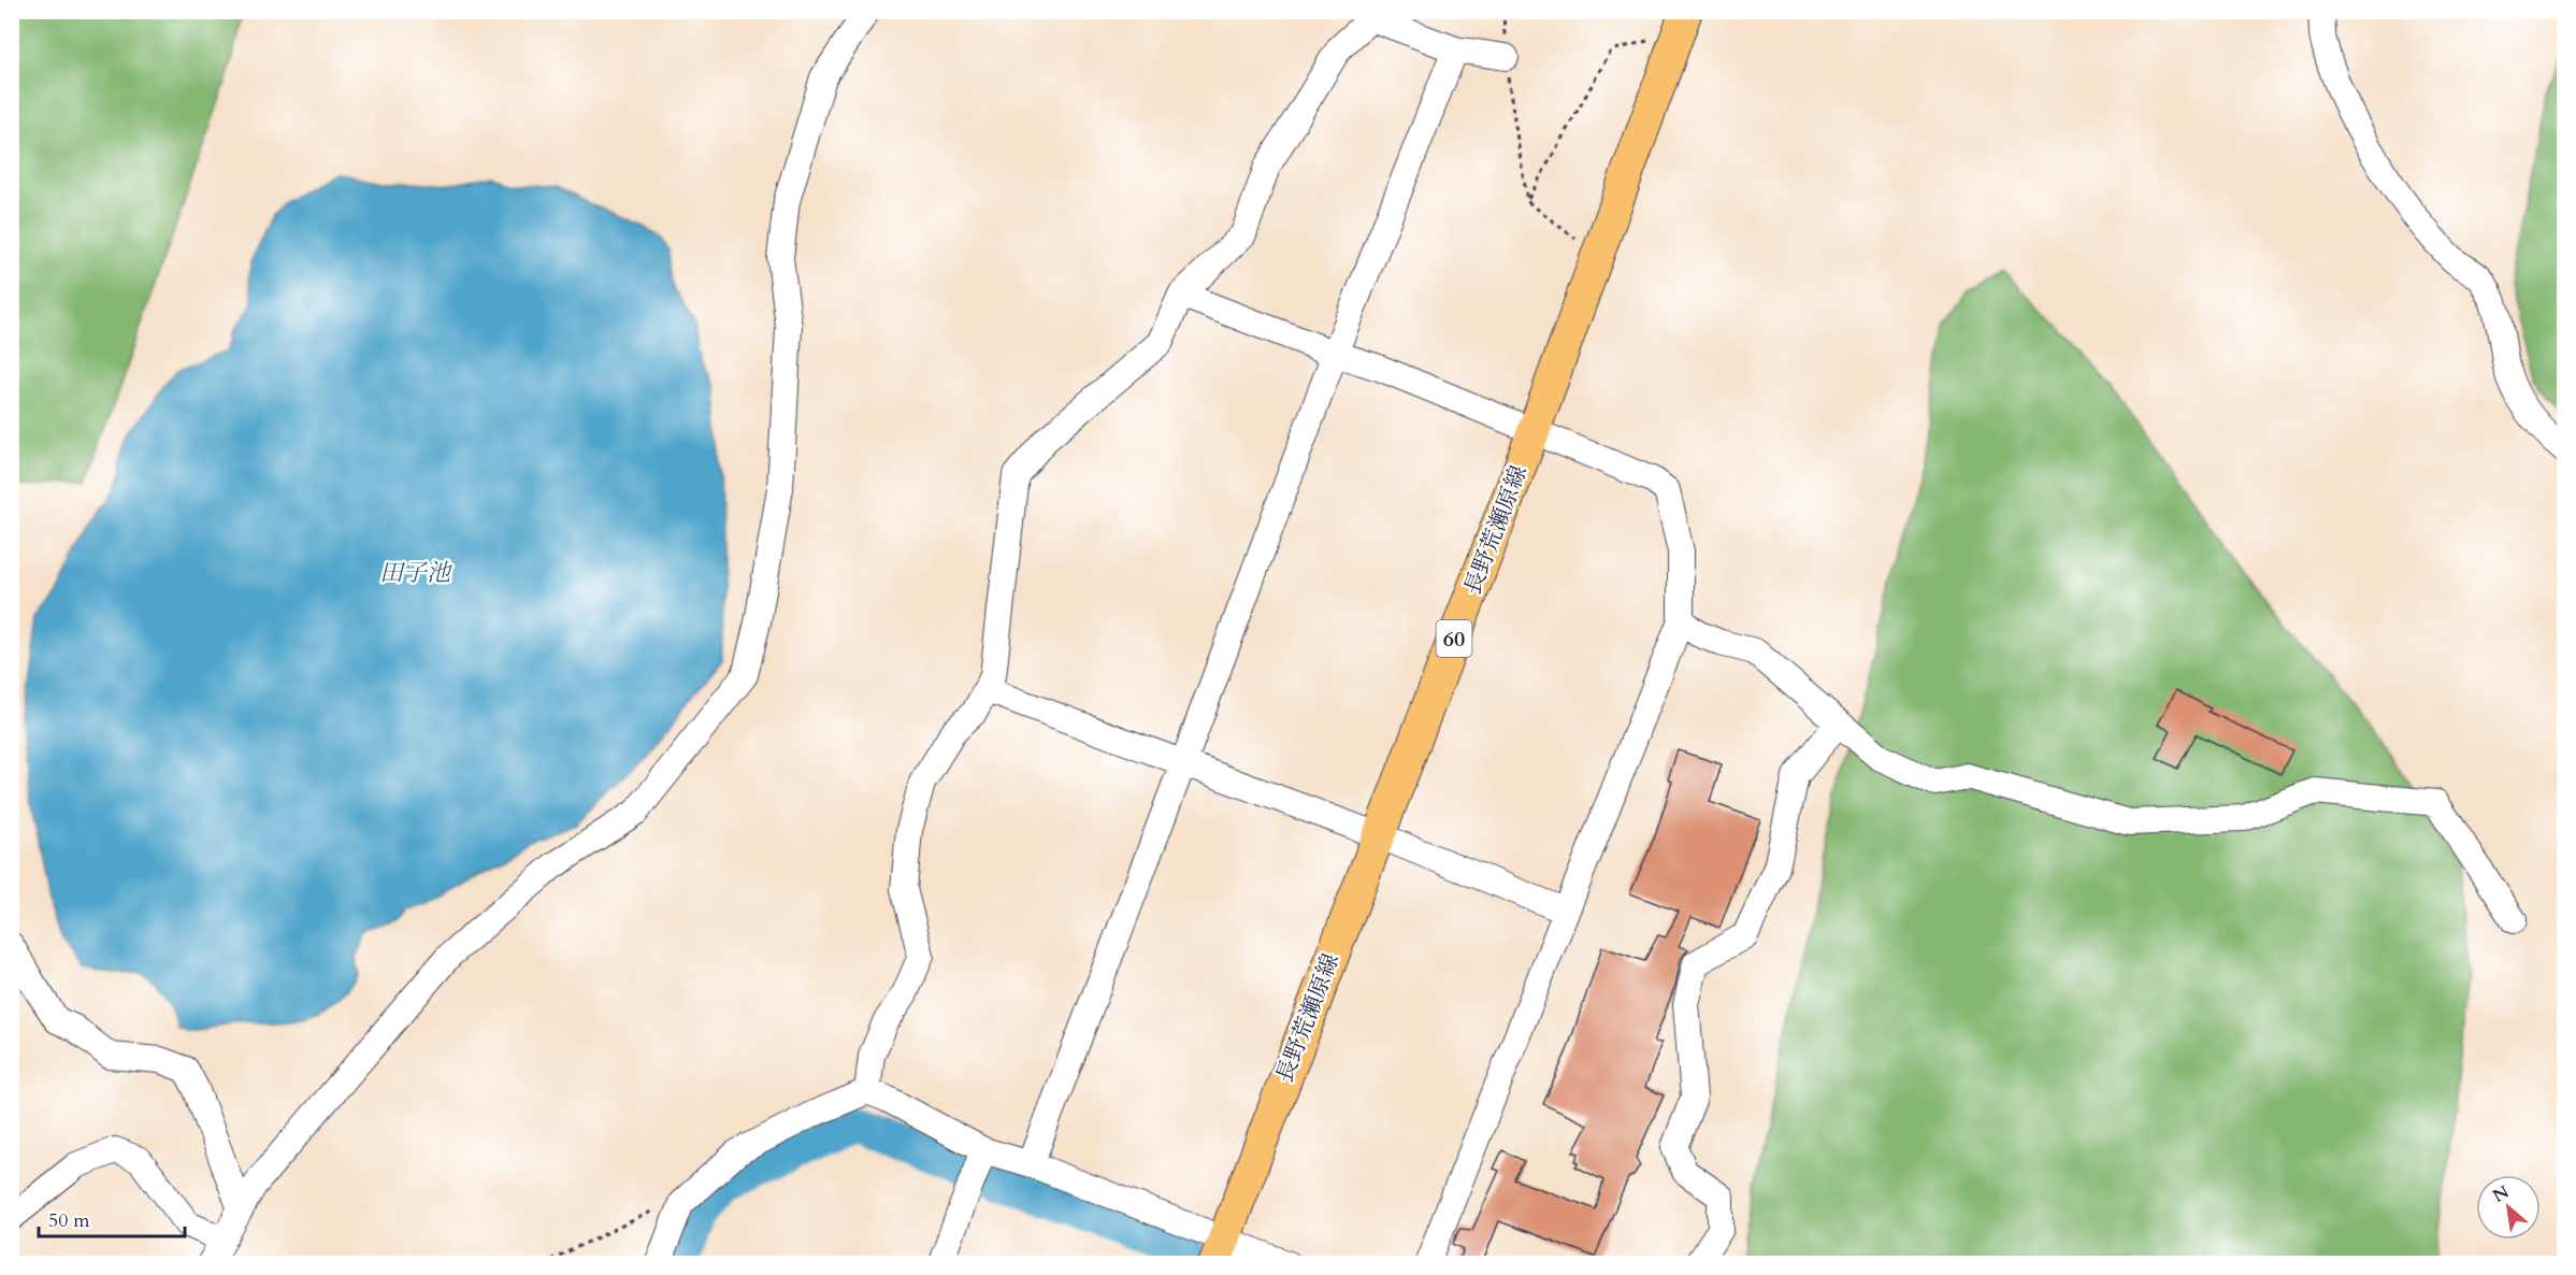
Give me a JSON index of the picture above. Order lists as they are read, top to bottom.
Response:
{
  "streets": {
    "main road": ["長野荒瀬原線", "60"]
  },
  "water": ["田子池"],
  "scale_bar": "50 m",
  "north": "top left"
}
